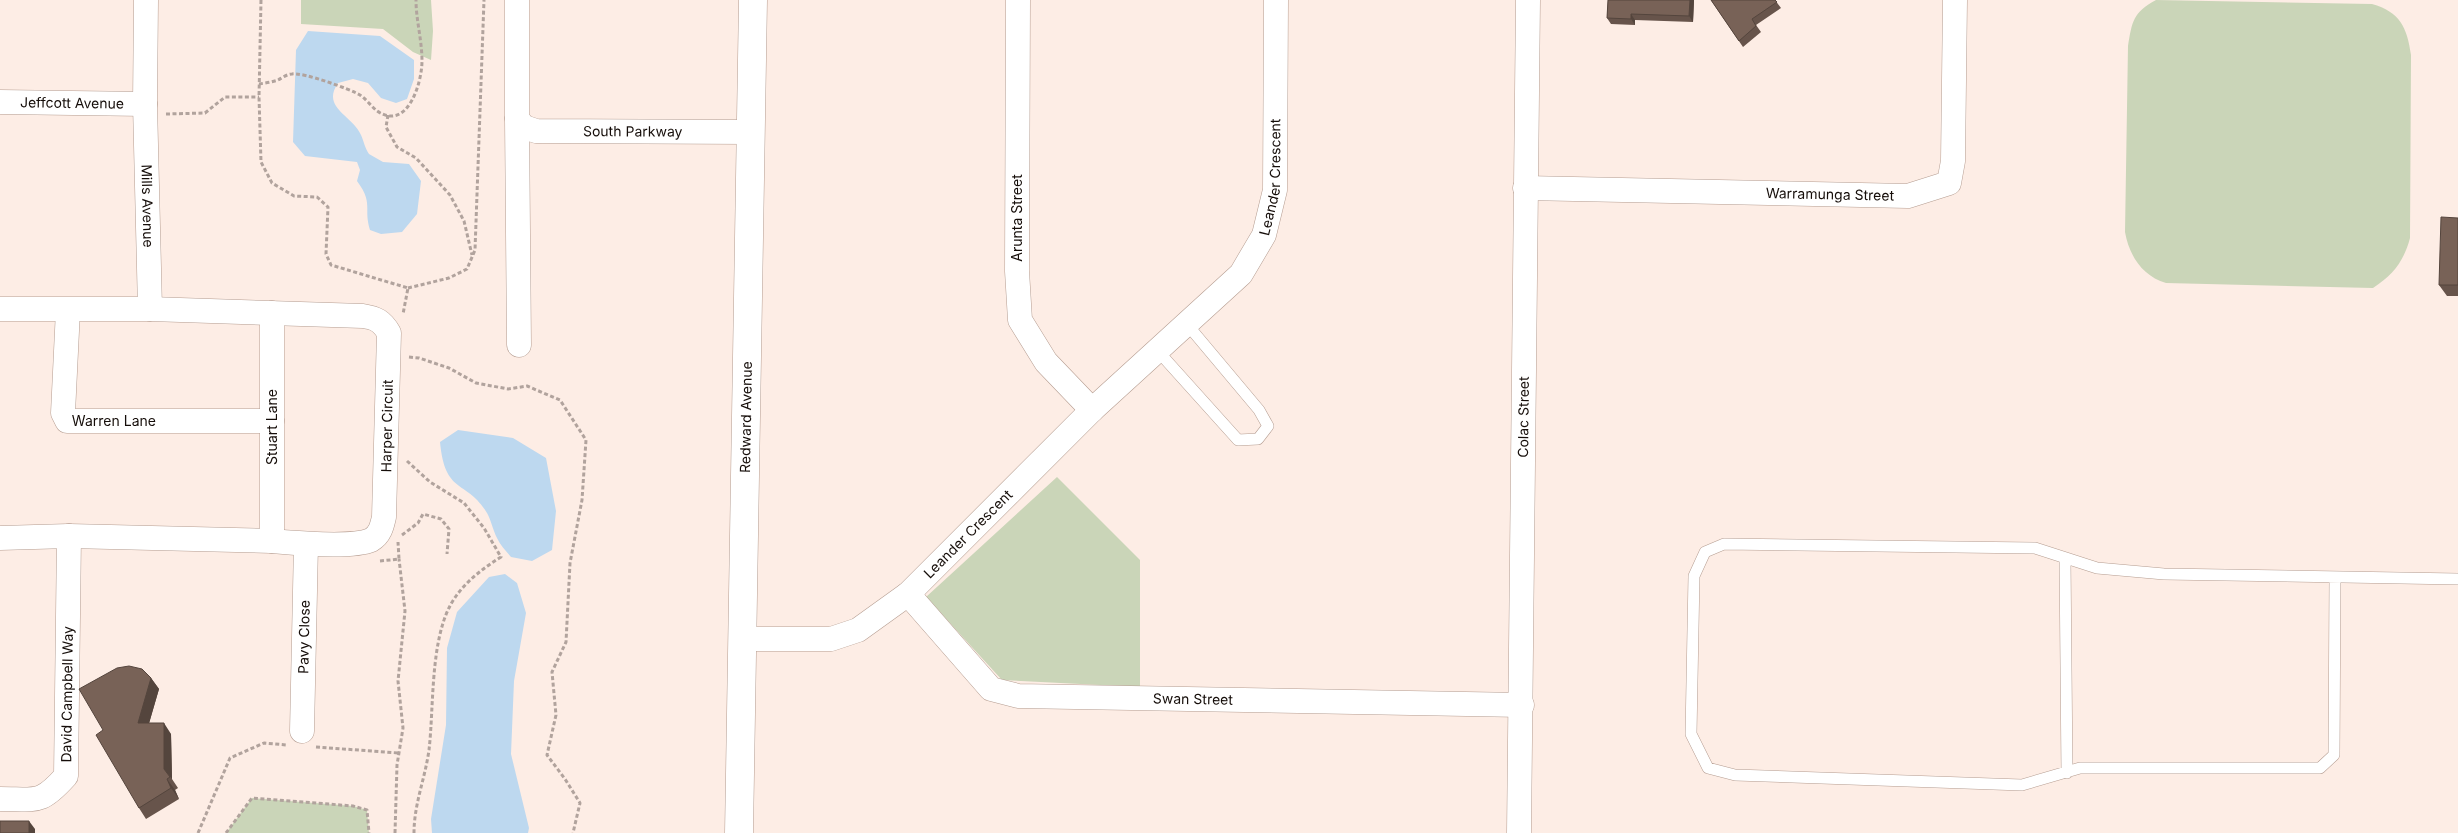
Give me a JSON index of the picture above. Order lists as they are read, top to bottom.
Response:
{
  "streets": {
    "street": [
      "Jeffcott Avenue",
      "South Parkway",
      "Leander Crescent",
      "Warramunga Street",
      "Mills Avenue",
      "Arunta Street",
      "Redward Avenue",
      "Colac Street",
      "Warren Lane",
      "Harper Circuit",
      "Stuart Lane",
      "Pavy Close",
      "David Campbell Way",
      "Swan Street"
    ]
  },
  "crossings": [
    ["Jeffcott Avenue", "Mills Avenue"],
    ["South Parkway", "Redward Avenue"],
    ["Leander Crescent", "Arunta Street"],
    ["Leander Crescent", "Redward Avenue"],
    ["Leander Crescent", "Swan Street"],
    ["Warramunga Street", "Colac Street"],
    ["Mills Avenue", "Harper Circuit"],
    ["Colac Street", "Swan Street"],
    ["Warren Lane", "Harper Circuit"],
    ["Warren Lane", "Stuart Lane"],
    ["Harper Circuit", "Stuart Lane"],
    ["Harper Circuit", "Pavy Close"],
    ["Harper Circuit", "David Campbell Way"]
  ]
}
